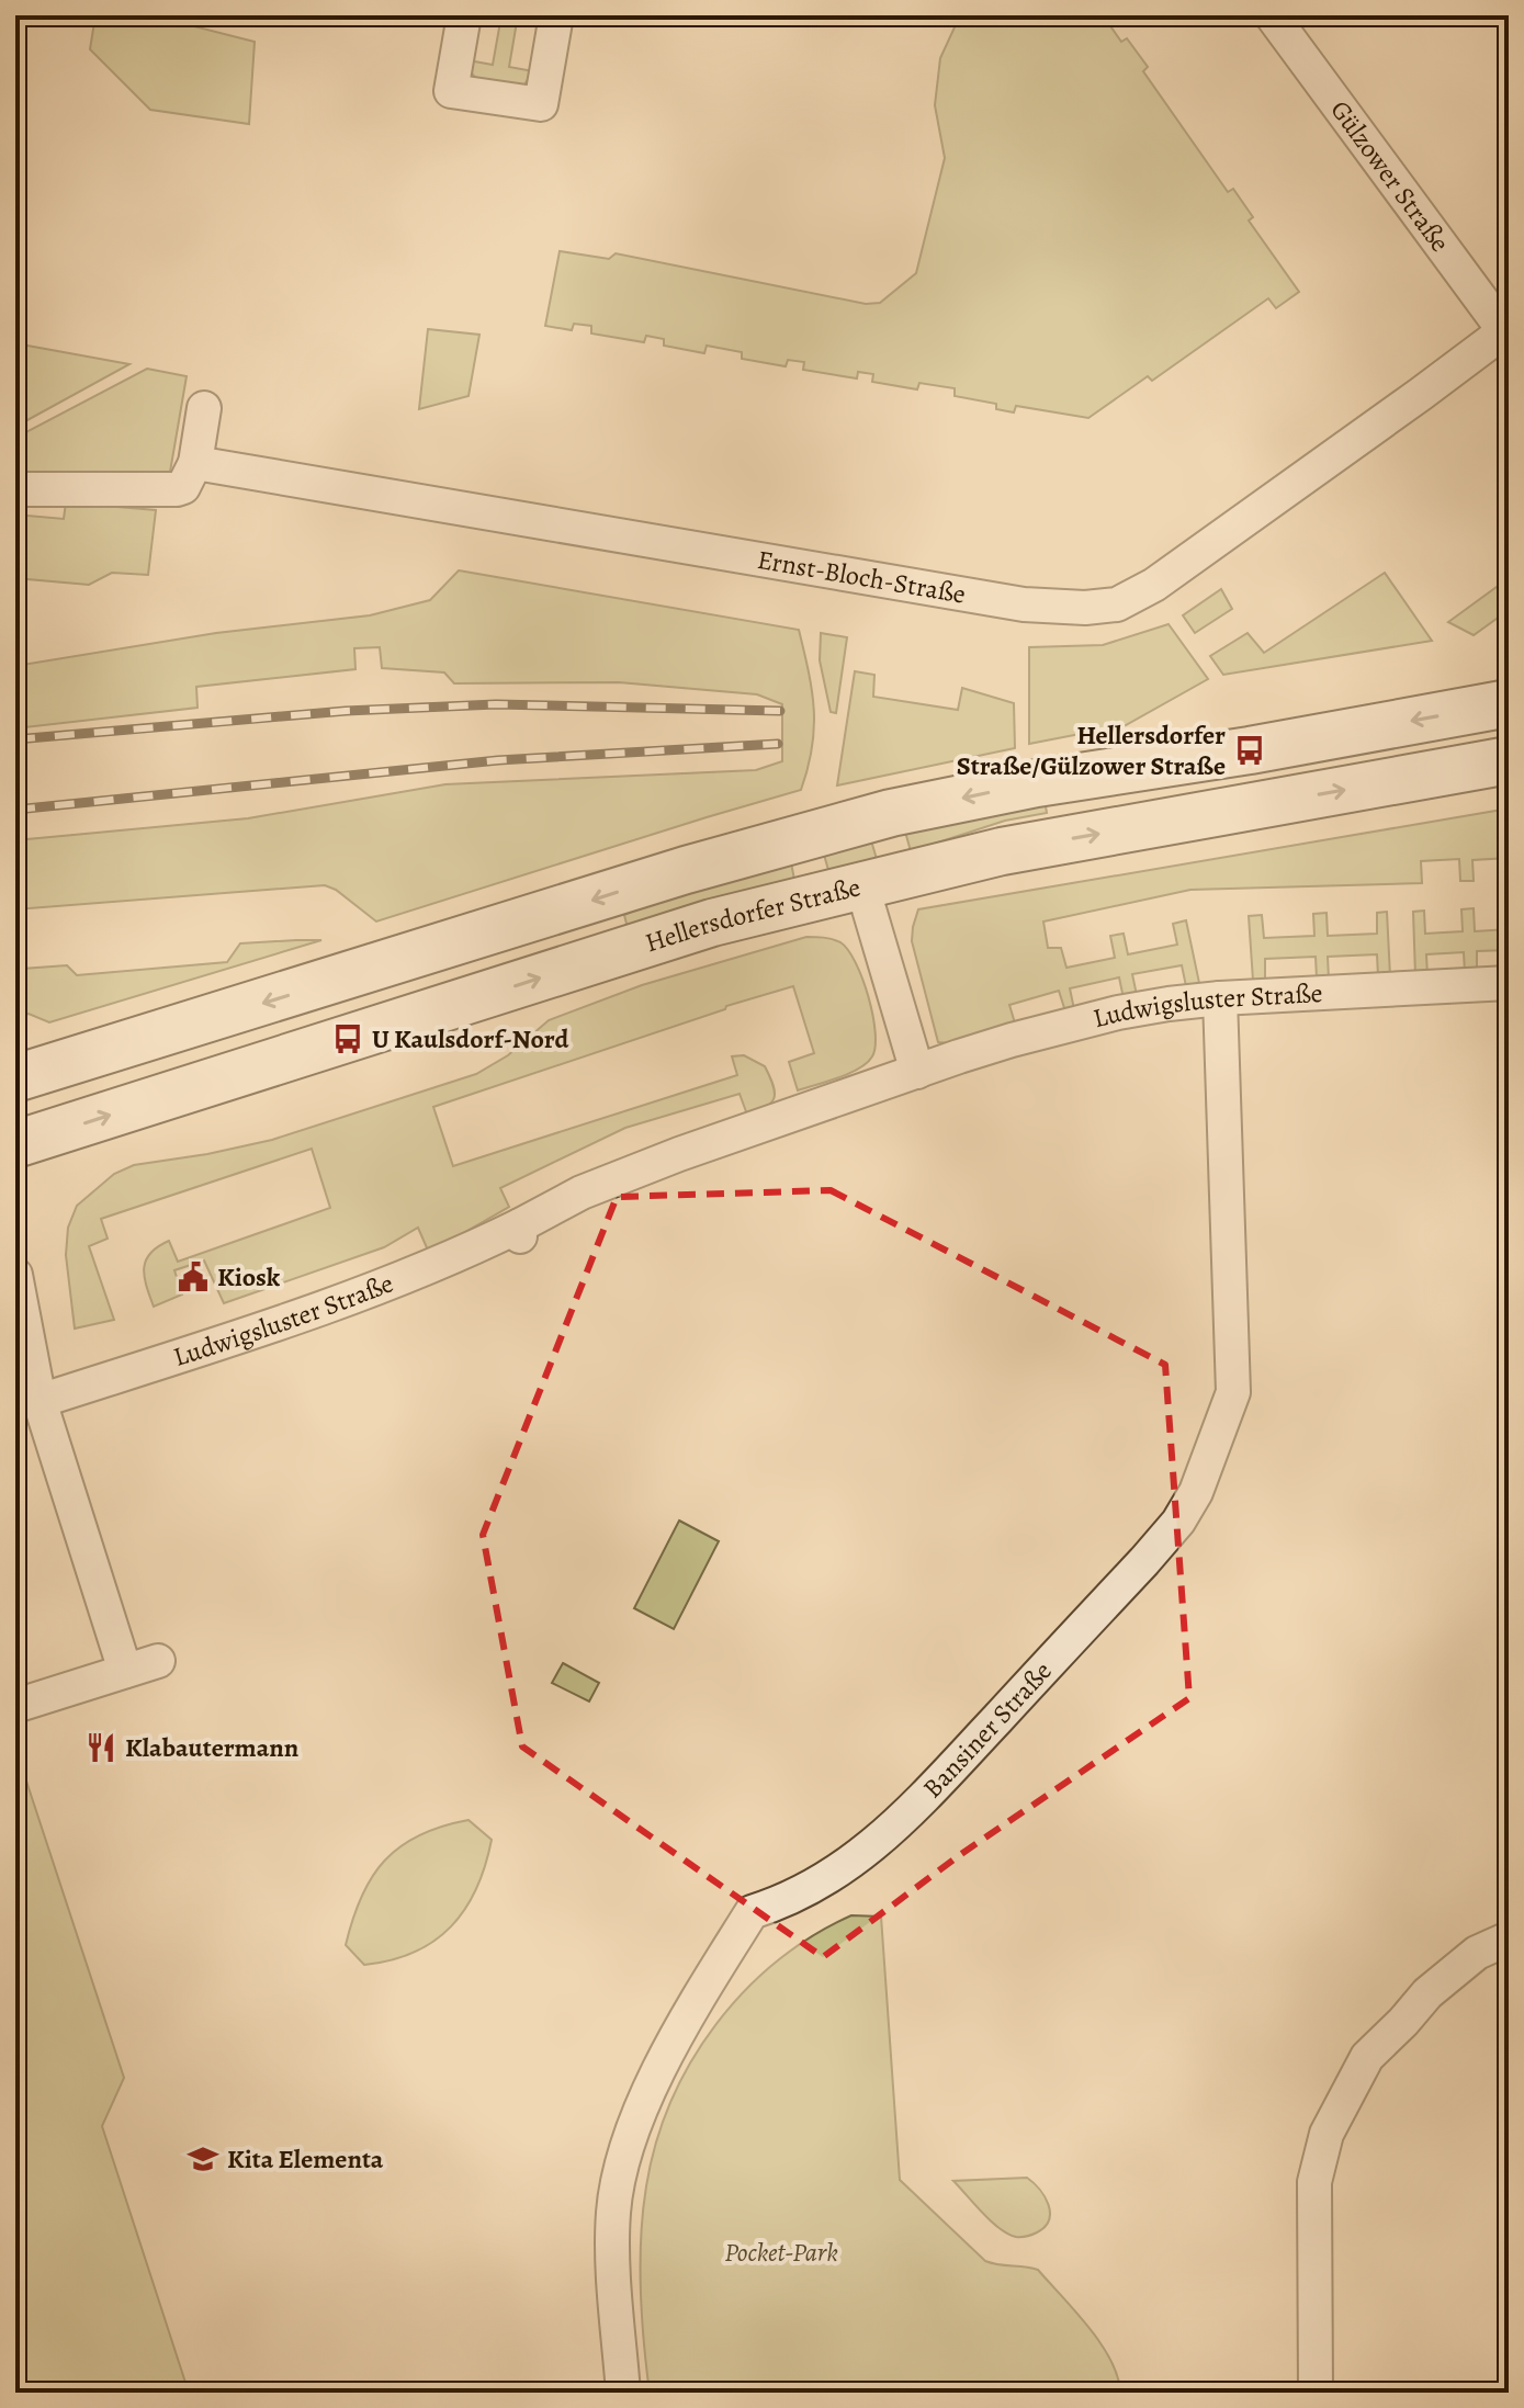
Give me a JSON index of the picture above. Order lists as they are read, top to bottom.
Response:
{
  "streets": {
    "main road": ["Hellersdorfer Straße"],
    "street": [
      "Gülzower Straße",
      "Ernst-Bloch-Straße",
      "Ludwigsluster Straße",
      "Bansiner Straße"
    ]
  },
  "crossings": [
    ["Gülzower Straße", "Ernst-Bloch-Straße"],
    ["Ludwigsluster Straße", "Bansiner Straße"]
  ],
  "parks": ["Pocket-Park"],
  "places": {
    "bus stop": ["Hellersdorfer Straße/Gülzower Straße", "U Kaulsdorf-Nord"],
    "public building": ["Kiosk"],
    "restaurant": ["Klabautermann"],
    "school or university": ["Kita Elementa"]
  }
}
